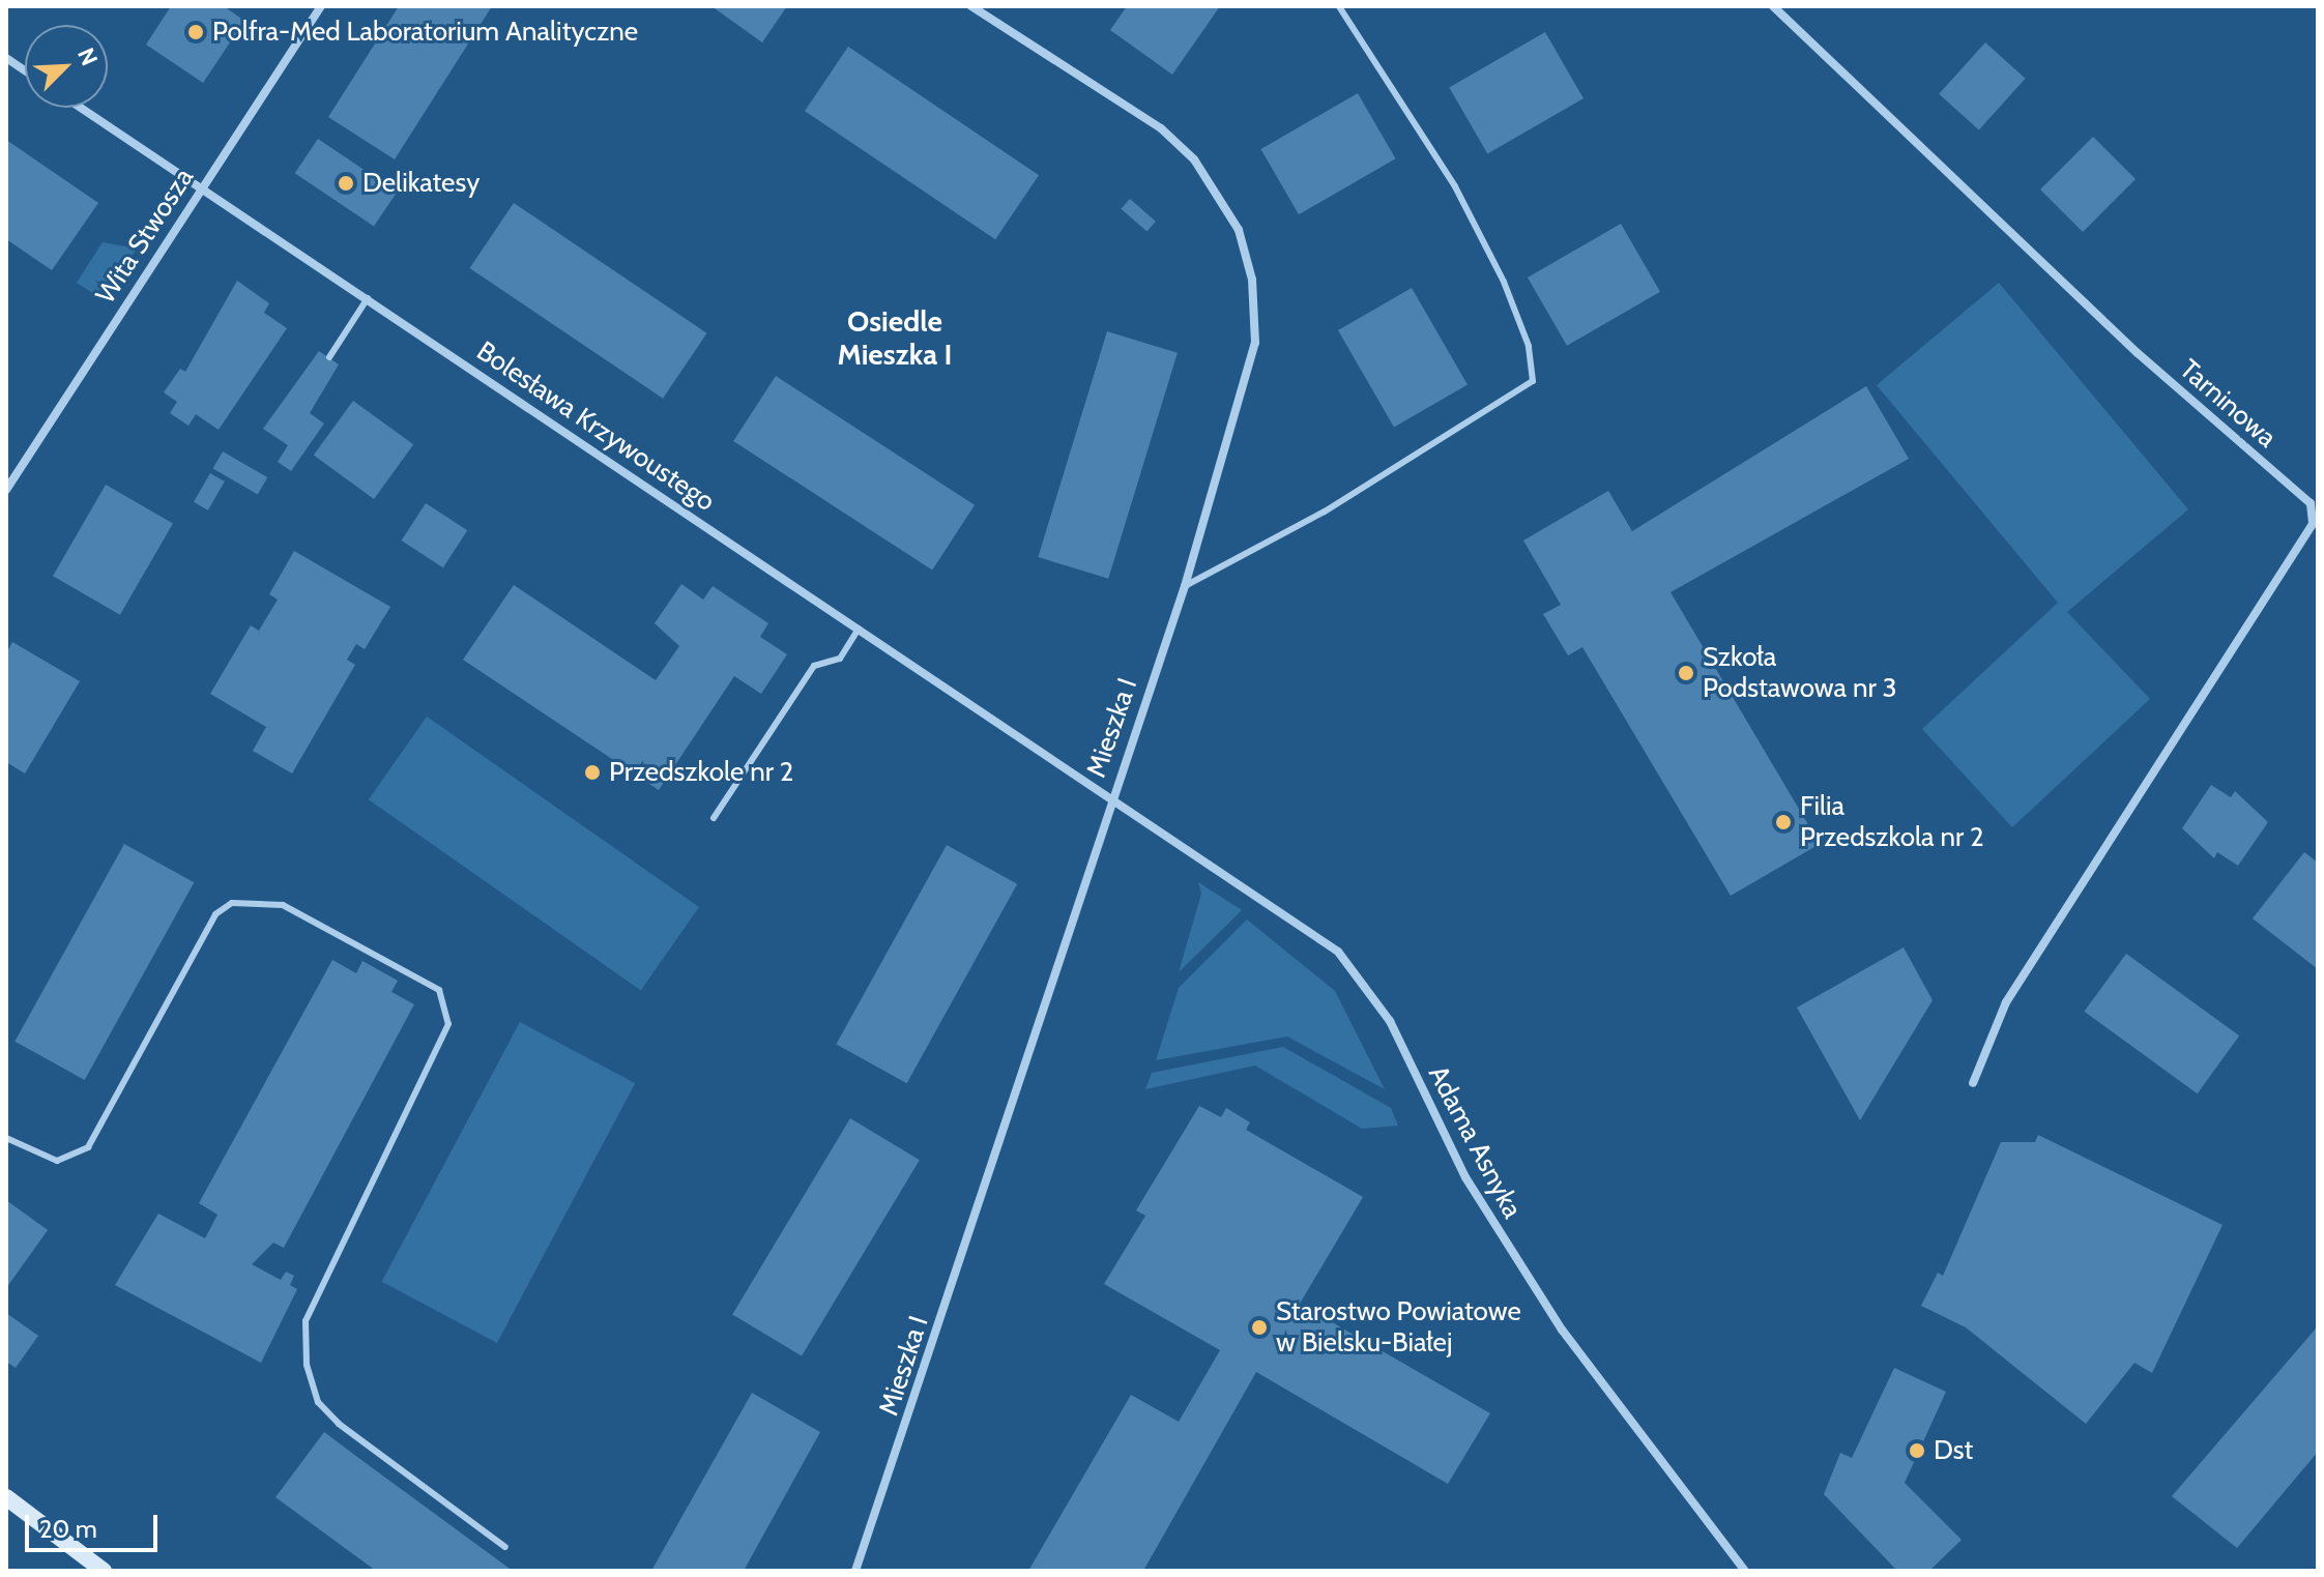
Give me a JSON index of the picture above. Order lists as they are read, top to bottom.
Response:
{
  "streets": {
    "street": [
      "Wita Stwosza",
      "Tarninowa",
      "Bolesława Krzywoustego",
      "Mieszka I",
      "Adama Asnyka"
    ]
  },
  "crossings": [
    ["Wita Stwosza", "Bolesława Krzywoustego"],
    ["Bolesława Krzywoustego", "Mieszka I"],
    ["Bolesława Krzywoustego", "Adama Asnyka"],
    ["Mieszka I", "Adama Asnyka"]
  ],
  "districts": ["Osiedle Mieszka I"],
  "places": [
    "Polfra-Med Laboratorium Analityczne",
    "Delikatesy",
    "Szkoła Podstawowa nr 3",
    "Przedszkole nr 2",
    "Filia Przedszkola nr 2",
    "Starostwo Powiatowe w Bielsku-Białej",
    "Dst"
  ],
  "scale_bar": "20 m",
  "north": "top right"
}
